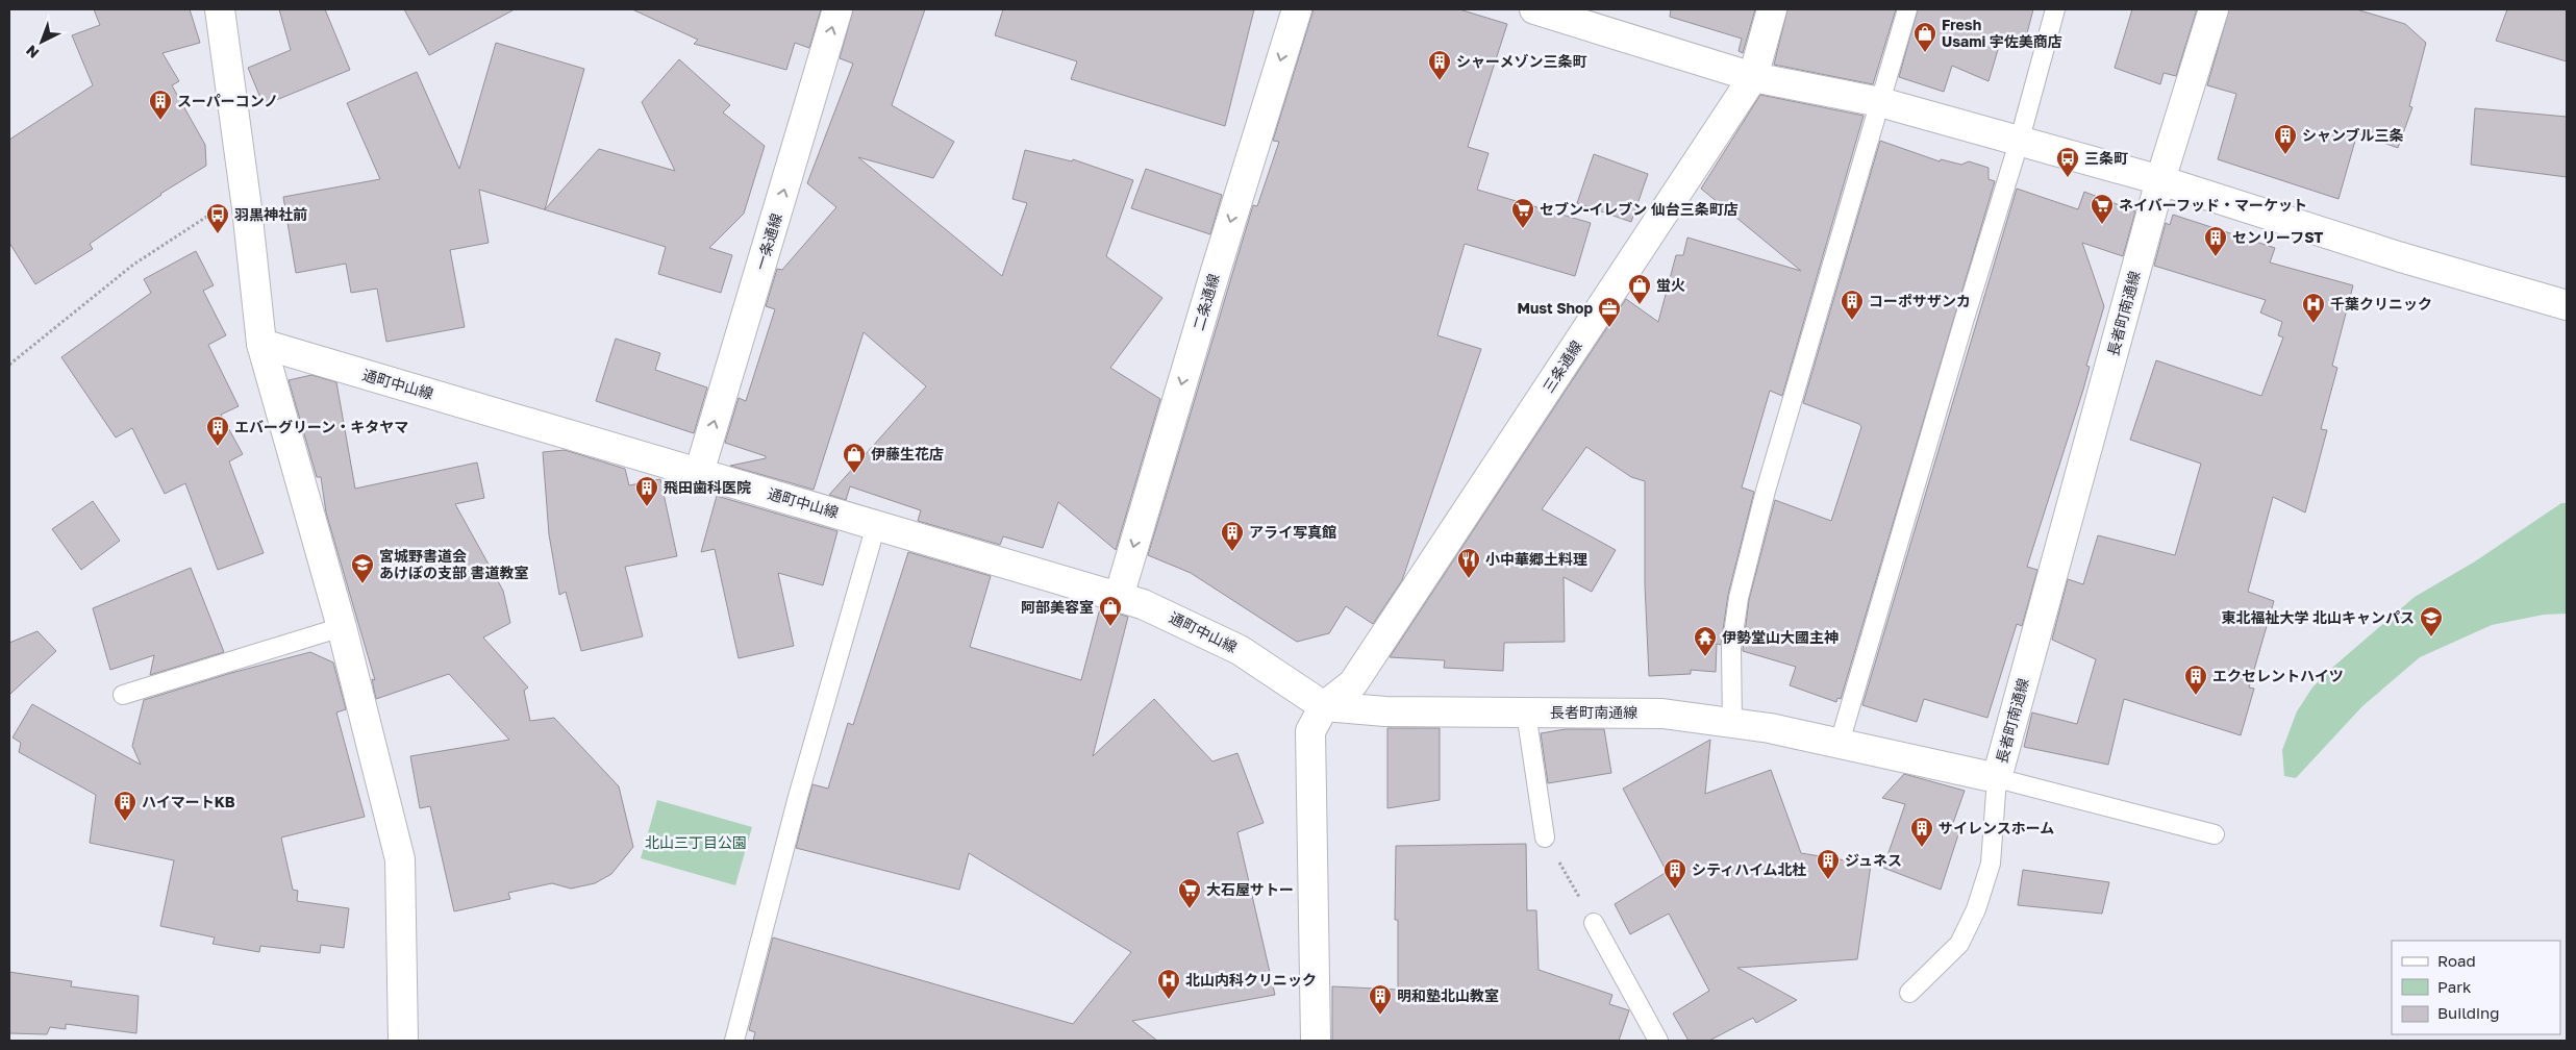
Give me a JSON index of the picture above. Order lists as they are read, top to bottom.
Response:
{
  "streets": {
    "street": [
      "一条通線",
      "二条通線",
      "長者町南通線",
      "三条通線",
      "通町中山線"
    ]
  },
  "crossings": [
    ["一条通線", "通町中山線"],
    ["二条通線", "通町中山線"],
    ["長者町南通線", "三条通線"],
    ["長者町南通線", "通町中山線"],
    ["三条通線", "通町中山線"]
  ],
  "one_way": ["一条通線", "二条通線"],
  "parks": ["北山三丁目公園"],
  "places": {
    "shop": [
      "Fresh Usami 宇佐美商店",
      "蛍火",
      "伊藤生花店",
      "阿部美容室"
    ],
    "building": [
      "シャーメゾン三条町",
      "スーパーコンノ",
      "シャンブル三条",
      "センリーフST",
      "コーポサザンカ",
      "エバーグリーン・キタヤマ",
      "飛田歯科医院",
      "アライ写真館",
      "エクセレントハイツ",
      "ハイマートKB",
      "サイレンスホーム",
      "ジュネス",
      "シティハイム北杜",
      "明和塾北山教室"
    ],
    "bus stop": ["三条町", "羽黒神社前"],
    "supermarket": ["ネイバーフッド・マーケット", "セブン-イレブン 仙台三条町店", "大石屋サトー"],
    "hospital": ["千葉クリニック", "北山内科クリニック"],
    "office": ["Must Shop"],
    "restaurant": ["小中華郷土料理"],
    "school or university": ["宮城野書道会 あけぼの支部 書道教室", "東北福祉大学 北山キャンパス"],
    "temple": ["伊勢堂山大國主神"]
  },
  "legend": ["Road", "Park", "Building"],
  "north": "bottom left"
}
